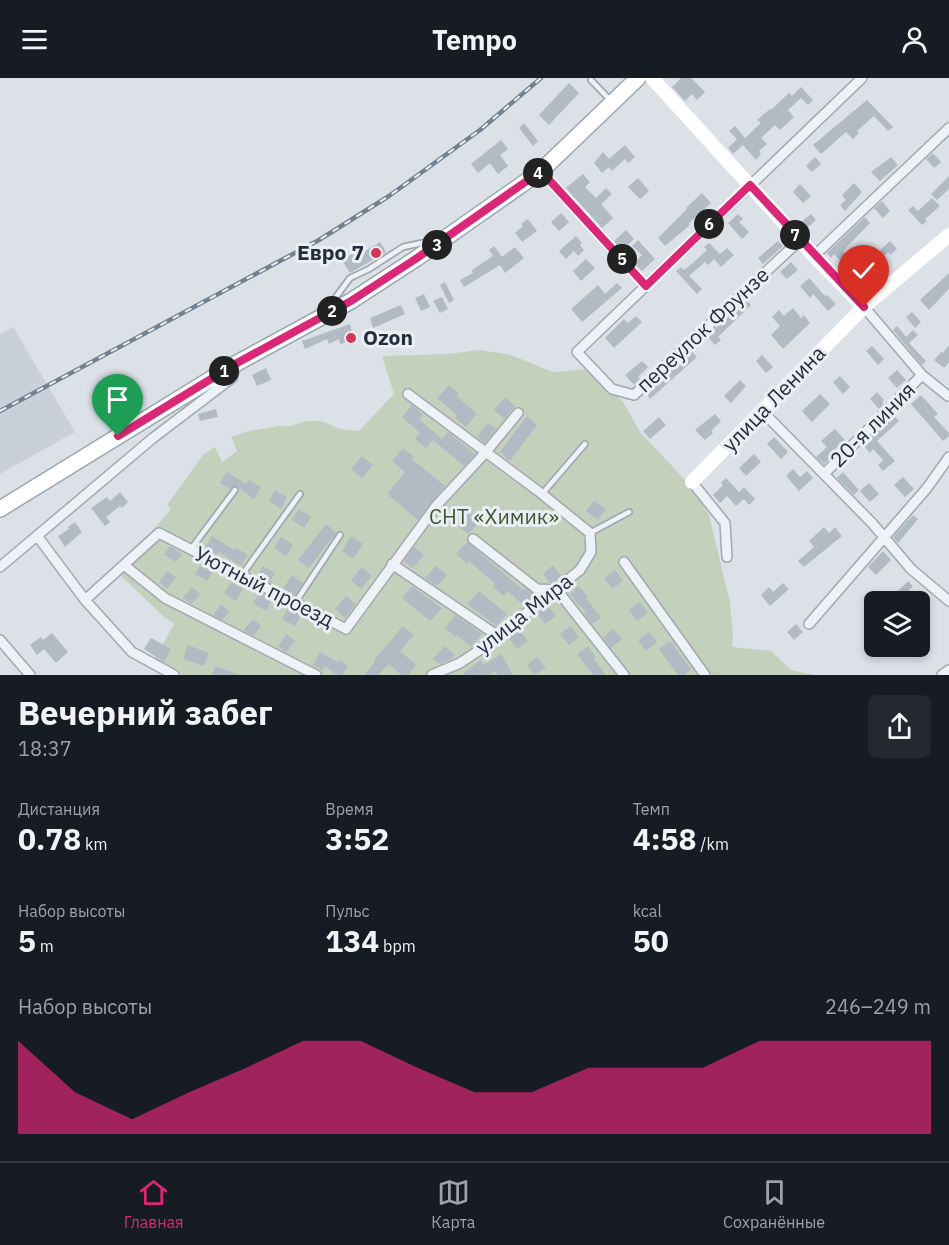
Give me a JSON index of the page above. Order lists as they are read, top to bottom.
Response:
{
  "streets": {
    "main road": ["улица Ленина"],
    "street": [
      "переулок Фрунзе",
      "20-я линия",
      "Уютный проезд",
      "улица Мира"
    ]
  },
  "parks": ["СНТ «Химик»"],
  "places": ["Евро 7", "Ozon"],
  "page": {
    "header": "Tempo",
    "pins": [
      "4",
      "6",
      "7",
      "3",
      "5",
      "2",
      "1"
    ],
    "heading": ["Вечерний забег", "18:37"],
    "stats": [
      ["Дистанция", "0.78 km"],
      ["Время", "3:52"],
      ["Темп", "4:58 /km"],
      ["Набор высоты", "5 m"],
      ["Пульс", "134 bpm"],
      ["kcal", "50"]
    ],
    "chart": ["Набор высоты", "246–249 m"],
    "tabs": ["Главная", "Карта", "Сохранённые"]
  }
}
